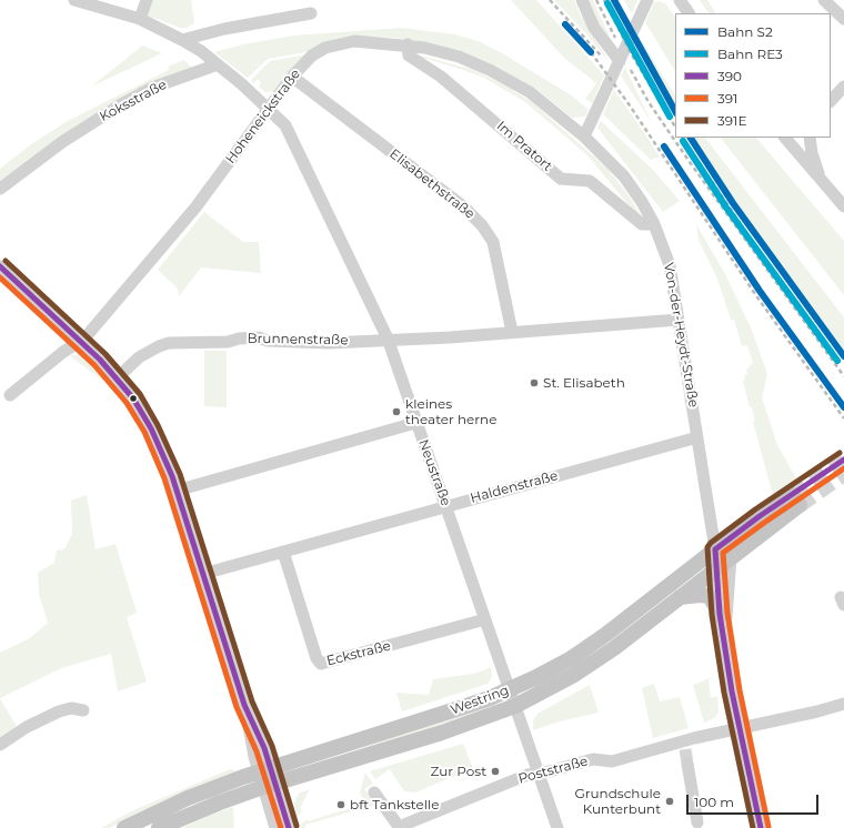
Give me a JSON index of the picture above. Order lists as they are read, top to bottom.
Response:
{
  "streets": {
    "main road": ["Westring"],
    "street": [
      "Koksstraße",
      "Hoheneickstraße",
      "Im Pratort",
      "Elisabethstraße",
      "Von-der-Heydt-Straße",
      "Brunnenstraße",
      "Neustraße",
      "Haldenstraße",
      "Eckstraße",
      "Poststraße"
    ]
  },
  "crossings": [
    ["Hoheneickstraße", "Im Pratort"],
    ["Hoheneickstraße", "Elisabethstraße"],
    ["Hoheneickstraße", "Von-der-Heydt-Straße"],
    ["Hoheneickstraße", "Neustraße"],
    ["Im Pratort", "Von-der-Heydt-Straße"],
    ["Elisabethstraße", "Brunnenstraße"],
    ["Von-der-Heydt-Straße", "Brunnenstraße"],
    ["Von-der-Heydt-Straße", "Haldenstraße"],
    ["Von-der-Heydt-Straße", "Westring"],
    ["Von-der-Heydt-Straße", "Poststraße"],
    ["Brunnenstraße", "Neustraße"],
    ["Neustraße", "Haldenstraße"],
    ["Neustraße", "Eckstraße"],
    ["Neustraße", "Westring"],
    ["Neustraße", "Poststraße"],
    ["Haldenstraße", "Eckstraße"]
  ],
  "places": [
    "St. Elisabeth",
    "kleines theater herne",
    "Zur Post",
    "Grundschule Kunterbunt",
    "bft Tankstelle"
  ],
  "lines": [
    "rail line S2",
    "rail line RE3",
    "transit line 391E",
    "transit line 390",
    "transit line 391"
  ],
  "legend": [
    "Bahn S2",
    "Bahn RE3",
    "390",
    "391",
    "391E"
  ],
  "scale_bar": "100 m"
}
